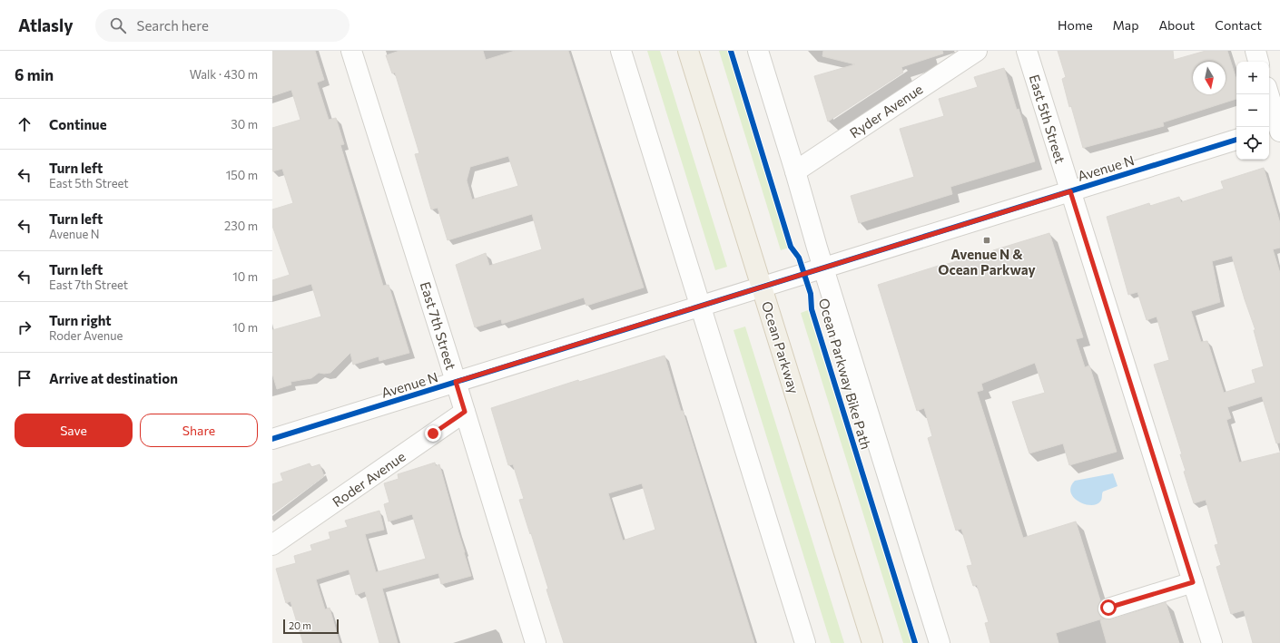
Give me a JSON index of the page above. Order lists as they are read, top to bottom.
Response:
{
  "streets": {
    "main road": ["Ocean Parkway"],
    "street": [
      "Ryder Avenue",
      "East 5th Street",
      "Avenue N",
      "East 7th Street",
      "Roder Avenue"
    ],
    "cycle path": ["Ocean Parkway Bike Path"]
  },
  "crossings": [
    ["East 5th Street", "Avenue N"],
    ["Avenue N", "East 7th Street"],
    ["Avenue N", "Ocean Parkway"],
    ["East 7th Street", "Roder Avenue"]
  ],
  "places": {
    "transit": ["Avenue N & Ocean Parkway"]
  },
  "scale_bar": "20 m",
  "north": "bottom",
  "page": {
    "header": "Atlasly",
    "search": "Search here",
    "nav": [
      "Home",
      "Map",
      "About",
      "Contact"
    ],
    "heading": ["6 min", "Walk · 430 m"],
    "map_buttons": ["+", "−"],
    "list": [
      ["Continue", "30 m"],
      ["Turn left", "East 5th Street", "150 m"],
      ["Turn left", "Avenue N", "230 m"],
      ["Turn left", "East 7th Street", "10 m"],
      ["Turn right", "Roder Avenue", "10 m"],
      "Arrive at destination"
    ],
    "buttons": ["Save", "Share"],
    "scale": "20 m"
  }
}
